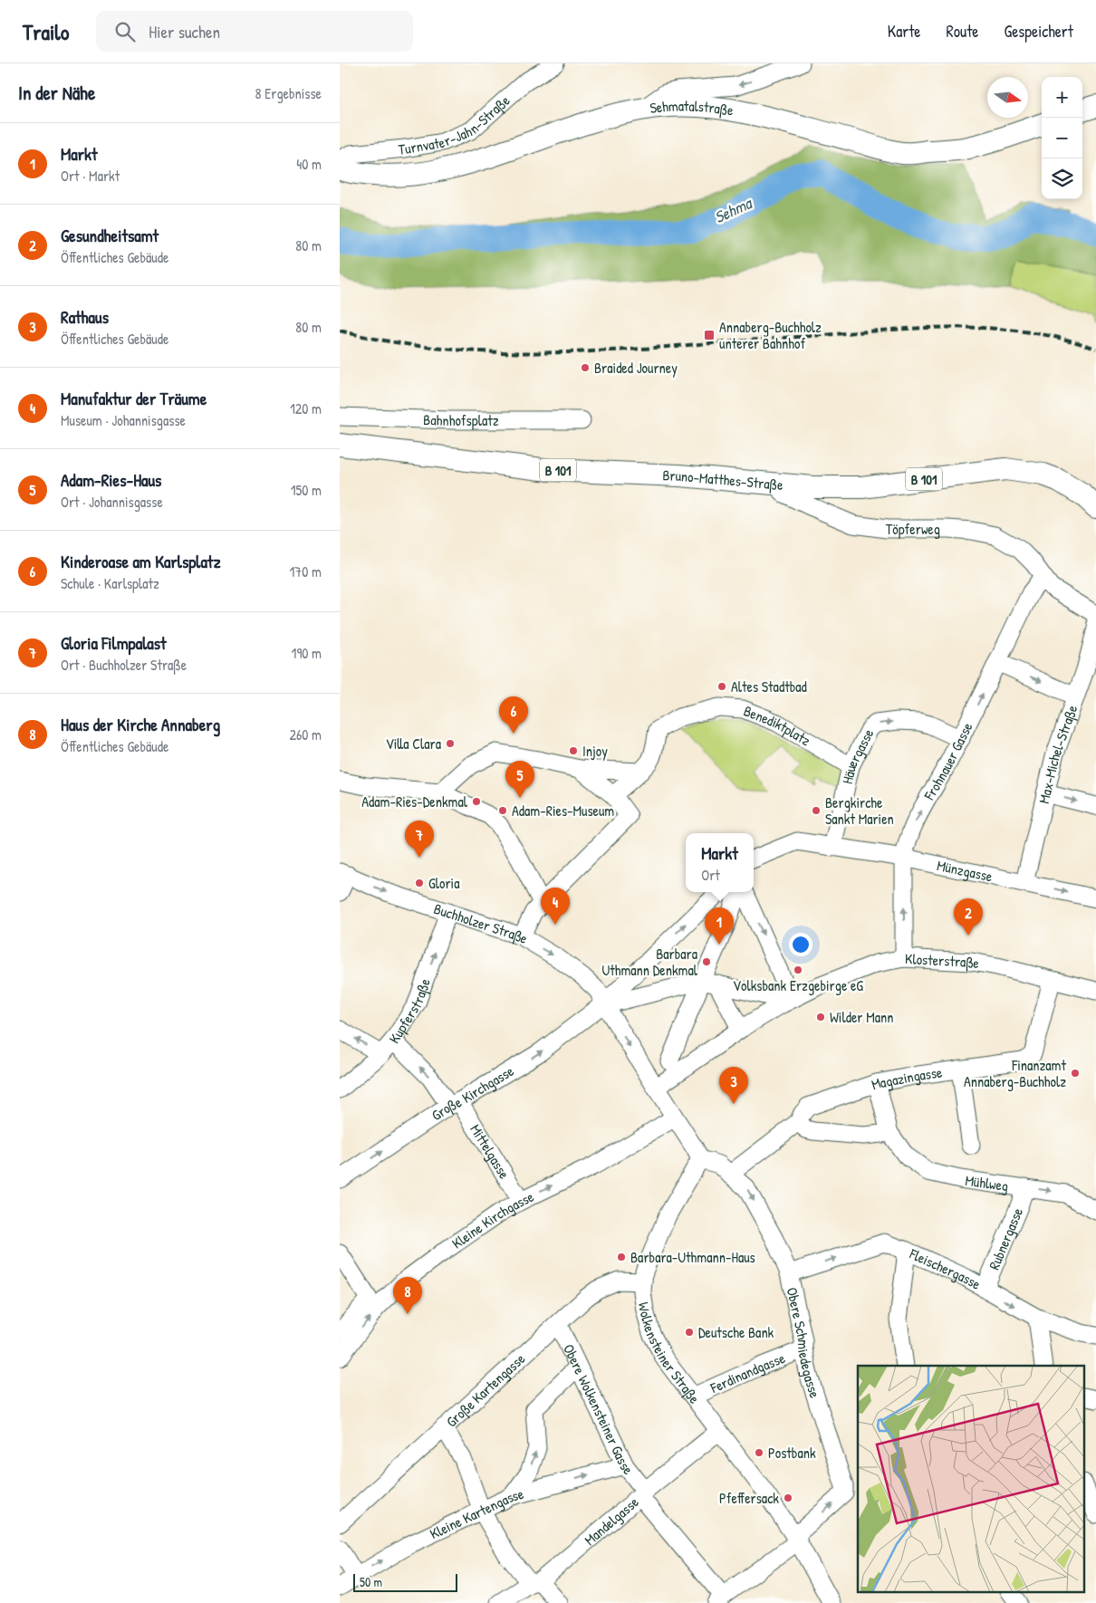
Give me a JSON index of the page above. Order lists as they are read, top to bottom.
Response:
{
  "streets": {
    "main road": ["Sehmatalstraße", "B 101", "Bruno-Matthes-Straße"],
    "street": [
      "Turnvater-Jahn-Straße",
      "Bahnhofsplatz",
      "Töpferweg",
      "Benediktplatz",
      "Max-Michel-Straße",
      "Häuergasse",
      "Frohnauer Gasse",
      "Münzgasse",
      "Buchholzer Straße",
      "Klosterstraße",
      "Kupferstraße",
      "Magazingasse",
      "Große Kirchgasse",
      "Mittelgasse",
      "Mühlweg",
      "Kleine Kirchgasse",
      "Rubnergasse",
      "Fleischergasse",
      "Obere Schmiedegasse",
      "Wolkensteiner Straße",
      "Ferdinandgasse",
      "Große Kartengasse",
      "Obere Wolkensteiner Gasse",
      "Kleine Kartengasse",
      "Mandelgasse"
    ]
  },
  "crossings": [
    ["Bruno-Matthes-Straße", "Töpferweg"],
    ["Töpferweg", "Frohnauer Gasse"],
    ["Benediktplatz", "Häuergasse"],
    ["Max-Michel-Straße", "Münzgasse"],
    ["Häuergasse", "Frohnauer Gasse"],
    ["Häuergasse", "Münzgasse"],
    ["Frohnauer Gasse", "Münzgasse"],
    ["Frohnauer Gasse", "Klosterstraße"],
    ["Buchholzer Straße", "Klosterstraße"],
    ["Buchholzer Straße", "Kupferstraße"],
    ["Buchholzer Straße", "Große Kirchgasse"],
    ["Klosterstraße", "Magazingasse"],
    ["Kupferstraße", "Mittelgasse"],
    ["Magazingasse", "Mühlweg"],
    ["Magazingasse", "Obere Schmiedegasse"],
    ["Große Kirchgasse", "Mittelgasse"],
    ["Mittelgasse", "Kleine Kirchgasse"],
    ["Mühlweg", "Rubnergasse"],
    ["Rubnergasse", "Fleischergasse"],
    ["Fleischergasse", "Obere Schmiedegasse"],
    ["Obere Schmiedegasse", "Wolkensteiner Straße"],
    ["Obere Schmiedegasse", "Ferdinandgasse"],
    ["Wolkensteiner Straße", "Ferdinandgasse"],
    ["Wolkensteiner Straße", "Große Kartengasse"],
    ["Wolkensteiner Straße", "Mandelgasse"],
    ["Große Kartengasse", "Obere Wolkensteiner Gasse"],
    ["Obere Wolkensteiner Gasse", "Kleine Kartengasse"],
    ["Obere Wolkensteiner Gasse", "Mandelgasse"]
  ],
  "one_way": [
    "Häuergasse",
    "Frohnauer Gasse",
    "Kupferstraße",
    "Große Kirchgasse",
    "Mittelgasse",
    "Kleine Kirchgasse",
    "Kleine Kartengasse"
  ],
  "water": ["Sehma"],
  "places": {
    "transit": ["Annaberg-Buchholz unterer Bahnhof"],
    "other": [
      "Braided Journey",
      "Altes Stadtbad",
      "Villa Clara",
      "Injoy",
      "Adam-Ries-Denkmal",
      "Adam-Ries-Museum",
      "Bergkirche Sankt Marien",
      "Gloria",
      "Barbara Uthmann Denkmal",
      "Volksbank Erzgebirge eG",
      "Wilder Mann",
      "Finanzamt Annaberg-Buchholz",
      "Barbara-Uthmann-Haus",
      "Deutsche Bank",
      "Postbank",
      "Pfeffersack"
    ]
  },
  "scale_bar": "50 m",
  "north": "right",
  "page": {
    "header": "Trailo",
    "search": "Hier suchen",
    "nav": ["Karte", "Route", "Gespeichert"],
    "heading": ["In der Nähe", "8 Ergebnisse"],
    "map_buttons": ["+", "−"],
    "list": [
      {
        "mark": "1",
        "name": "Markt",
        "note": "Ort · Markt",
        "value": "40 m"
      },
      {
        "mark": "2",
        "name": "Gesundheitsamt",
        "note": "Öffentliches Gebäude",
        "value": "80 m"
      },
      {
        "mark": "3",
        "name": "Rathaus",
        "note": "Öffentliches Gebäude",
        "value": "80 m"
      },
      {
        "mark": "4",
        "name": "Manufaktur der Träume",
        "note": "Museum · Johannisgasse",
        "value": "120 m"
      },
      {
        "mark": "5",
        "name": "Adam-Ries-Haus",
        "note": "Ort · Johannisgasse",
        "value": "150 m"
      },
      {
        "mark": "6",
        "name": "Kinderoase am Karlsplatz",
        "note": "Schule · Karlsplatz",
        "value": "170 m"
      },
      {
        "mark": "7",
        "name": "Gloria Filmpalast",
        "note": "Ort · Buchholzer Straße",
        "value": "190 m"
      },
      {
        "mark": "8",
        "name": "Haus der Kirche Annaberg",
        "note": "Öffentliches Gebäude",
        "value": "260 m"
      }
    ],
    "pins": [
      "6",
      "5",
      "7",
      "4",
      "2",
      "1",
      "3",
      "8"
    ],
    "popup": ["Markt", "Ort"],
    "scale": "50 m"
  }
}
